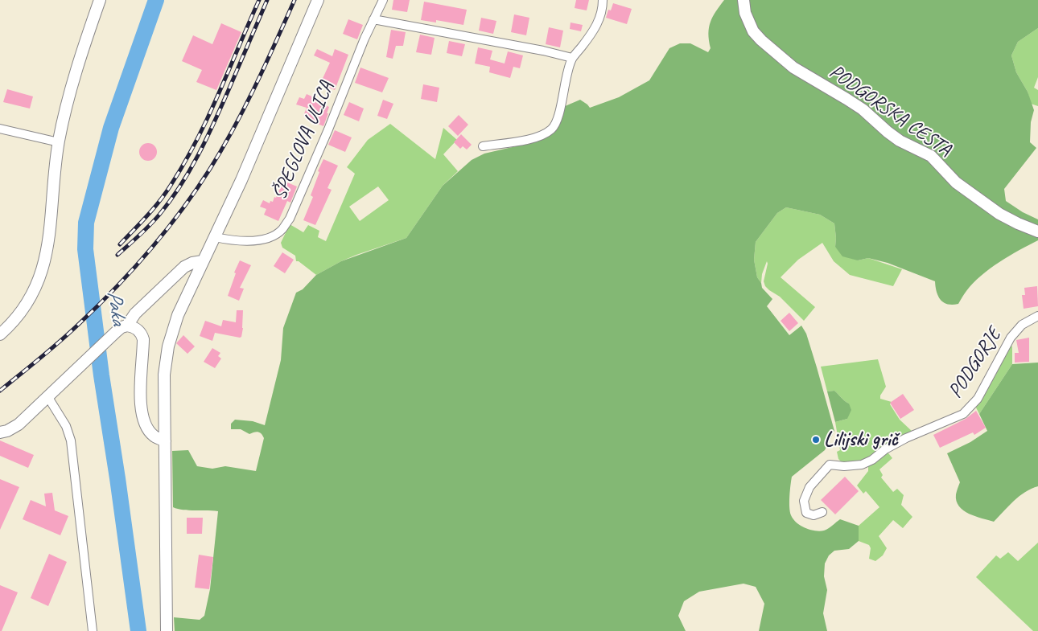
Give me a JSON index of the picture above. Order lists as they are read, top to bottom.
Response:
{
  "streets": {
    "street": ["PODGORSKA CESTA", "ŠPEGLOVA ULICA", "PODGORJE"]
  },
  "water": ["Paka"],
  "places": ["Lilijski grič"]
}
